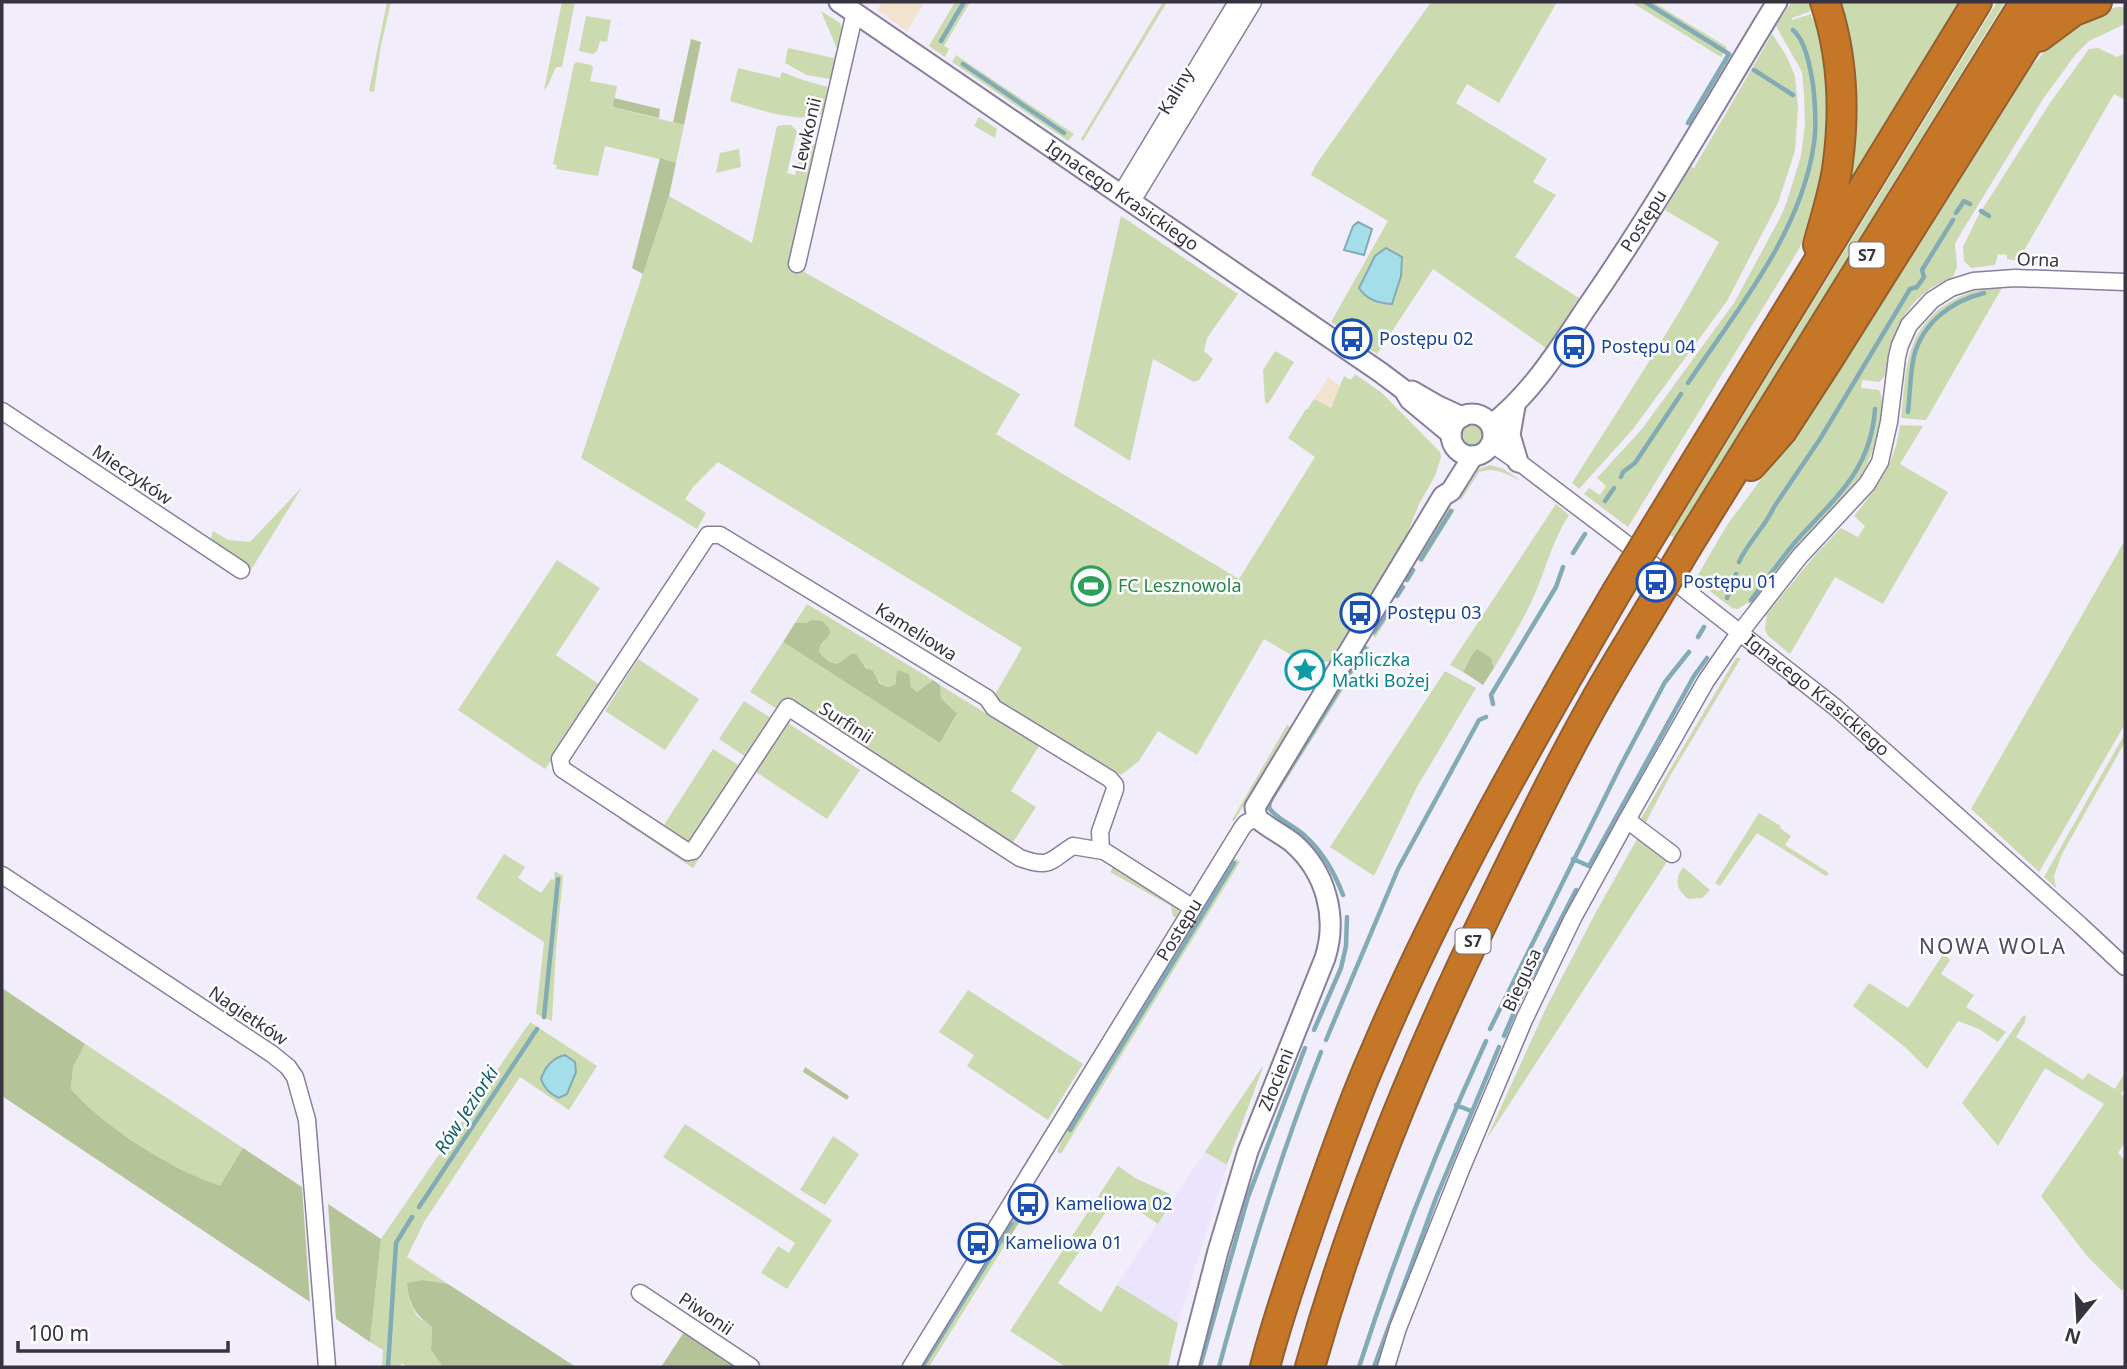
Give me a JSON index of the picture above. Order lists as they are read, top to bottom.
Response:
{
  "streets": {
    "highway": ["S7"],
    "street": [
      "Kaliny",
      "Lewkonii",
      "Ignacego Krasickiego",
      "Postępu",
      "Orna",
      "Mieczyków",
      "Kameliowa",
      "Surfinii",
      "Biegusa",
      "Nagietków",
      "Złocieni",
      "Piwonii"
    ]
  },
  "crossings": [
    ["Kaliny", "Ignacego Krasickiego"],
    ["Lewkonii", "Ignacego Krasickiego"],
    ["Ignacego Krasickiego", "Postępu"],
    ["Ignacego Krasickiego", "Biegusa"],
    ["Postępu", "Złocieni"],
    ["Orna", "Biegusa"],
    ["Kameliowa", "Surfinii"]
  ],
  "districts": ["NOWA WOLA"],
  "water": ["Rów Jeziorki"],
  "places": {
    "bus stop": [
      "Postępu 02",
      "Postępu 04",
      "Postępu 01",
      "Postępu 03",
      "Kameliowa 02",
      "Kameliowa 01"
    ],
    "sports": ["FC Lesznowola"],
    "place": ["Kapliczka Matki Bożej"]
  },
  "scale_bar": "100 m",
  "north": "bottom"
}
